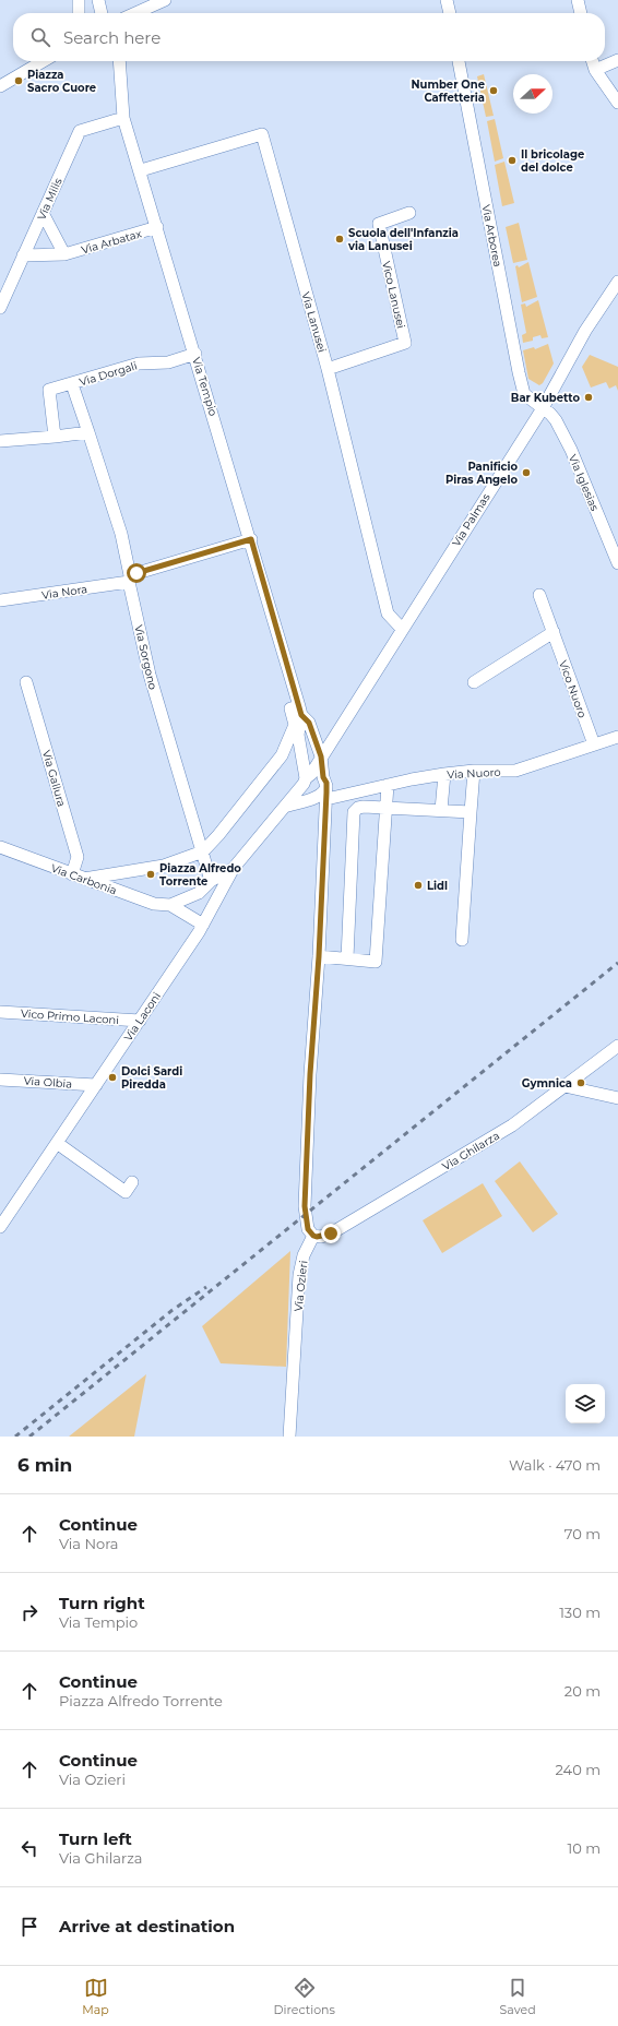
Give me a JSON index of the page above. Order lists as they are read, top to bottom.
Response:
{
  "streets": {
    "street": [
      "Via Milis",
      "Via Arborea",
      "Via Arbatax",
      "Vico Lanusei",
      "Via Lanusei",
      "Via Dorgali",
      "Via Tempio",
      "Via Iglesias",
      "Via Palmas",
      "Via Nora",
      "Via Sorgono",
      "Vico Nuoro",
      "Via Nuoro",
      "Via Gallura",
      "Via Carbonia",
      "Vico Primo Laconi",
      "Via Laconi",
      "Via Olbia",
      "Via Ghilarza",
      "Via Ozieri"
    ]
  },
  "crossings": [
    ["Via Milis", "Via Arbatax"],
    ["Via Milis", "Via Tempio"],
    ["Via Arborea", "Via Iglesias"],
    ["Via Arborea", "Via Palmas"],
    ["Via Arbatax", "Via Tempio"],
    ["Vico Lanusei", "Via Lanusei"],
    ["Via Lanusei", "Via Tempio"],
    ["Via Lanusei", "Via Palmas"],
    ["Via Dorgali", "Via Tempio"],
    ["Via Dorgali", "Via Sorgono"],
    ["Via Tempio", "Via Palmas"],
    ["Via Tempio", "Via Nora"],
    ["Via Iglesias", "Via Palmas"],
    ["Via Nora", "Via Sorgono"],
    ["Vico Nuoro", "Via Nuoro"],
    ["Via Gallura", "Via Carbonia"],
    ["Via Carbonia", "Via Laconi"],
    ["Vico Primo Laconi", "Via Laconi"],
    ["Via Laconi", "Via Olbia"],
    ["Via Ghilarza", "Via Ozieri"]
  ],
  "places": [
    "Piazza Sacro Cuore",
    "Number One Caffetteria",
    "Il bricolage del dolce",
    "Scuola dell'Infanzia via Lanusei",
    "Bar Kubetto",
    "Panificio Piras Angelo",
    "Piazza Alfredo Torrente",
    "Lidl",
    "Dolci Sardi Piredda",
    "Gymnica"
  ],
  "north": "right",
  "page": {
    "search": "Search here",
    "heading": ["6 min", "Walk · 470 m"],
    "list": [
      ["Continue", "Via Nora", "70 m"],
      ["Turn right", "Via Tempio", "130 m"],
      ["Continue", "Piazza Alfredo Torrente", "20 m"],
      ["Continue", "Via Ozieri", "240 m"],
      ["Turn left", "Via Ghilarza", "10 m"],
      "Arrive at destination"
    ],
    "nav": ["Map", "Directions", "Saved"]
  }
}
